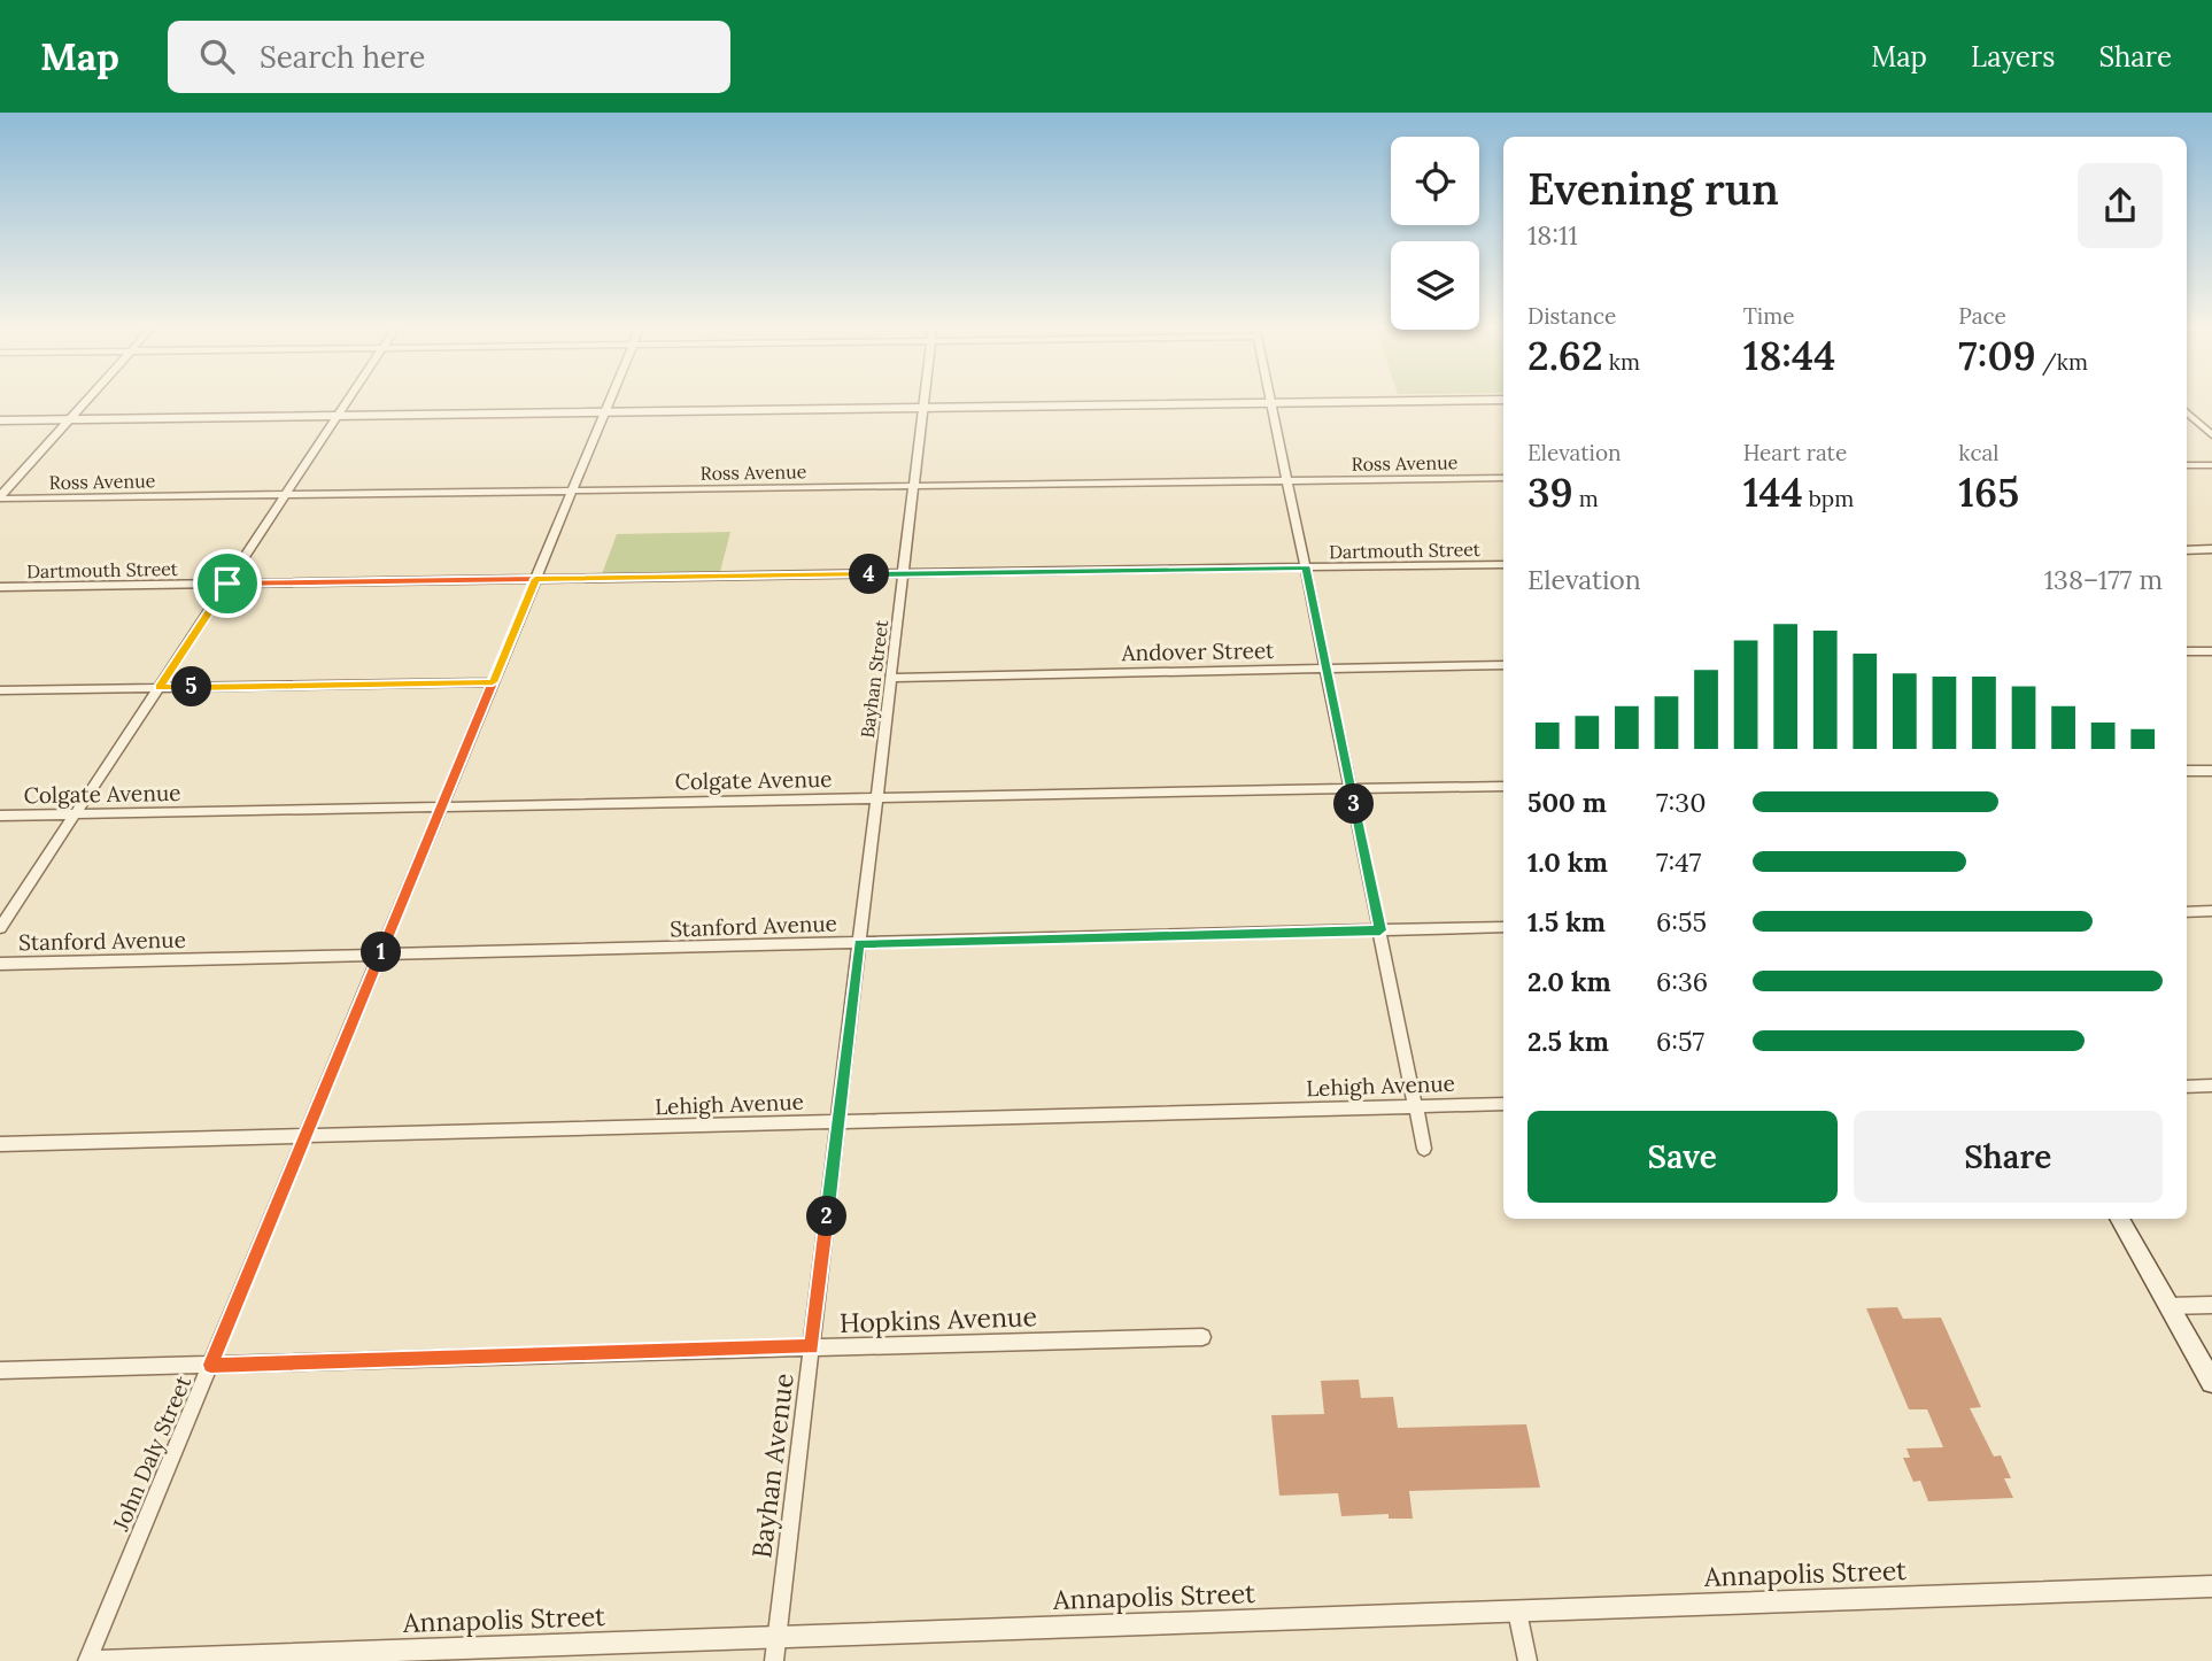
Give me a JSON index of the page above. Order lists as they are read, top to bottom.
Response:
{
  "streets": {
    "street": [
      "Ross Avenue",
      "Dartmouth Street",
      "Andover Street",
      "Bayhan Street",
      "Colgate Avenue",
      "Stanford Avenue",
      "Lehigh Avenue",
      "Hopkins Avenue",
      "John Daly Street",
      "Bayhan Avenue",
      "Annapolis Street"
    ]
  },
  "crossings": [
    ["Ross Avenue", "Bayhan Street"],
    ["Ross Avenue", "John Daly Street"],
    ["Dartmouth Street", "Bayhan Street"],
    ["Dartmouth Street", "John Daly Street"],
    ["Andover Street", "Bayhan Street"],
    ["Bayhan Street", "Colgate Avenue"],
    ["Bayhan Street", "Bayhan Avenue"],
    ["Colgate Avenue", "John Daly Street"],
    ["Colgate Avenue", "Bayhan Avenue"],
    ["Stanford Avenue", "John Daly Street"],
    ["Stanford Avenue", "Bayhan Avenue"],
    ["Lehigh Avenue", "John Daly Street"],
    ["Lehigh Avenue", "Bayhan Avenue"],
    ["Hopkins Avenue", "John Daly Street"],
    ["Hopkins Avenue", "Bayhan Avenue"],
    ["Bayhan Avenue", "Annapolis Street"]
  ],
  "page": {
    "header": "Map",
    "search": "Search here",
    "nav": ["Map", "Layers", "Share"],
    "heading": ["Evening run", "18:11"],
    "stats": [
      ["Distance", "2.62 km"],
      ["Time", "18:44"],
      ["Pace", "7:09 /km"],
      ["Elevation", "39 m"],
      ["Heart rate", "144 bpm"],
      ["kcal", "165"]
    ],
    "chart": ["Elevation", "138–177 m"],
    "pins": [
      "4",
      "5",
      "3",
      "1",
      "2"
    ],
    "list": [
      {
        "name": "500 m",
        "note": "7:30"
      },
      {
        "name": "1.0 km",
        "note": "7:47"
      },
      {
        "name": "1.5 km",
        "note": "6:55"
      },
      {
        "name": "2.0 km",
        "note": "6:36"
      },
      {
        "name": "2.5 km",
        "note": "6:57"
      }
    ],
    "buttons": ["Save", "Share"]
  }
}
